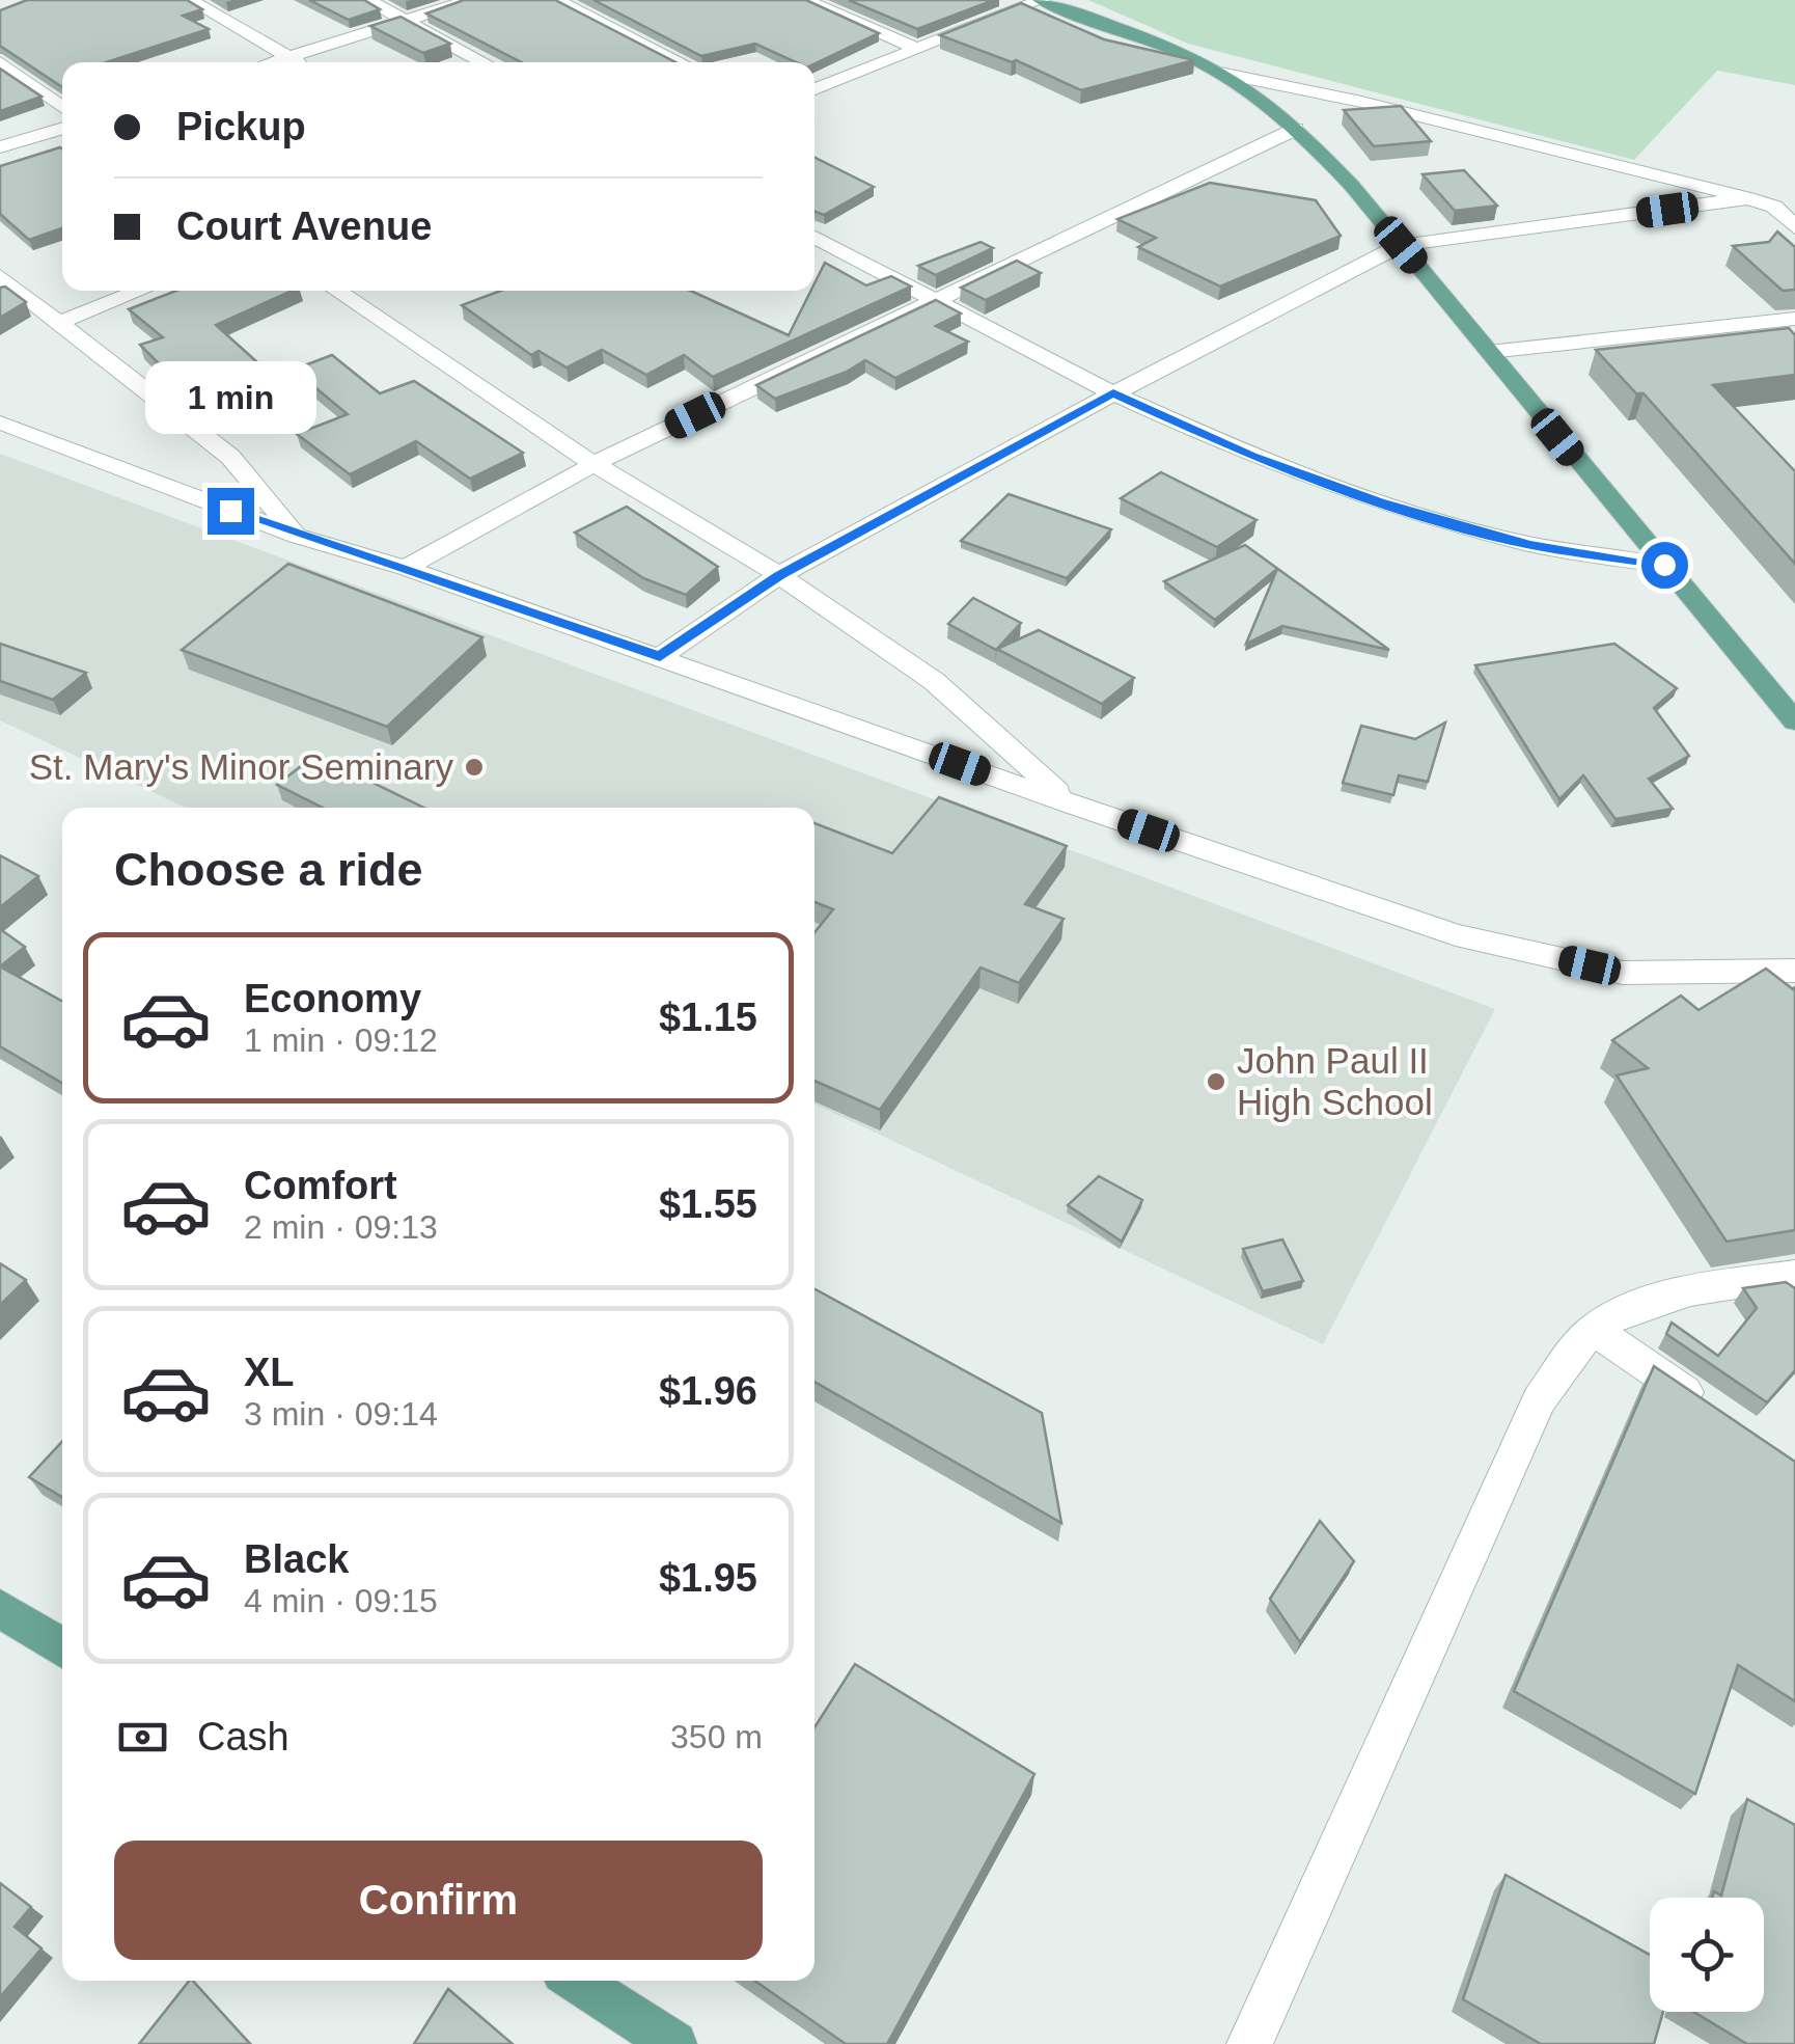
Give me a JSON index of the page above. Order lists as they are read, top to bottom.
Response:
{
  "places": ["St. Mary's Minor Seminary", "John Paul II High School"],
  "page": {
    "banner": ["Pickup", "Court Avenue"],
    "bubble": "1 min",
    "heading": "Choose a ride",
    "list": [
      {
        "name": "Economy",
        "note": "1 min · 09:12",
        "value": "$1.15"
      },
      {
        "name": "Comfort",
        "note": "2 min · 09:13",
        "value": "$1.55"
      },
      {
        "name": "XL",
        "note": "3 min · 09:14",
        "value": "$1.96"
      },
      {
        "name": "Black",
        "note": "4 min · 09:15",
        "value": "$1.95"
      }
    ],
    "pay": ["Cash", "350 m"],
    "buttons": "Confirm"
  }
}
